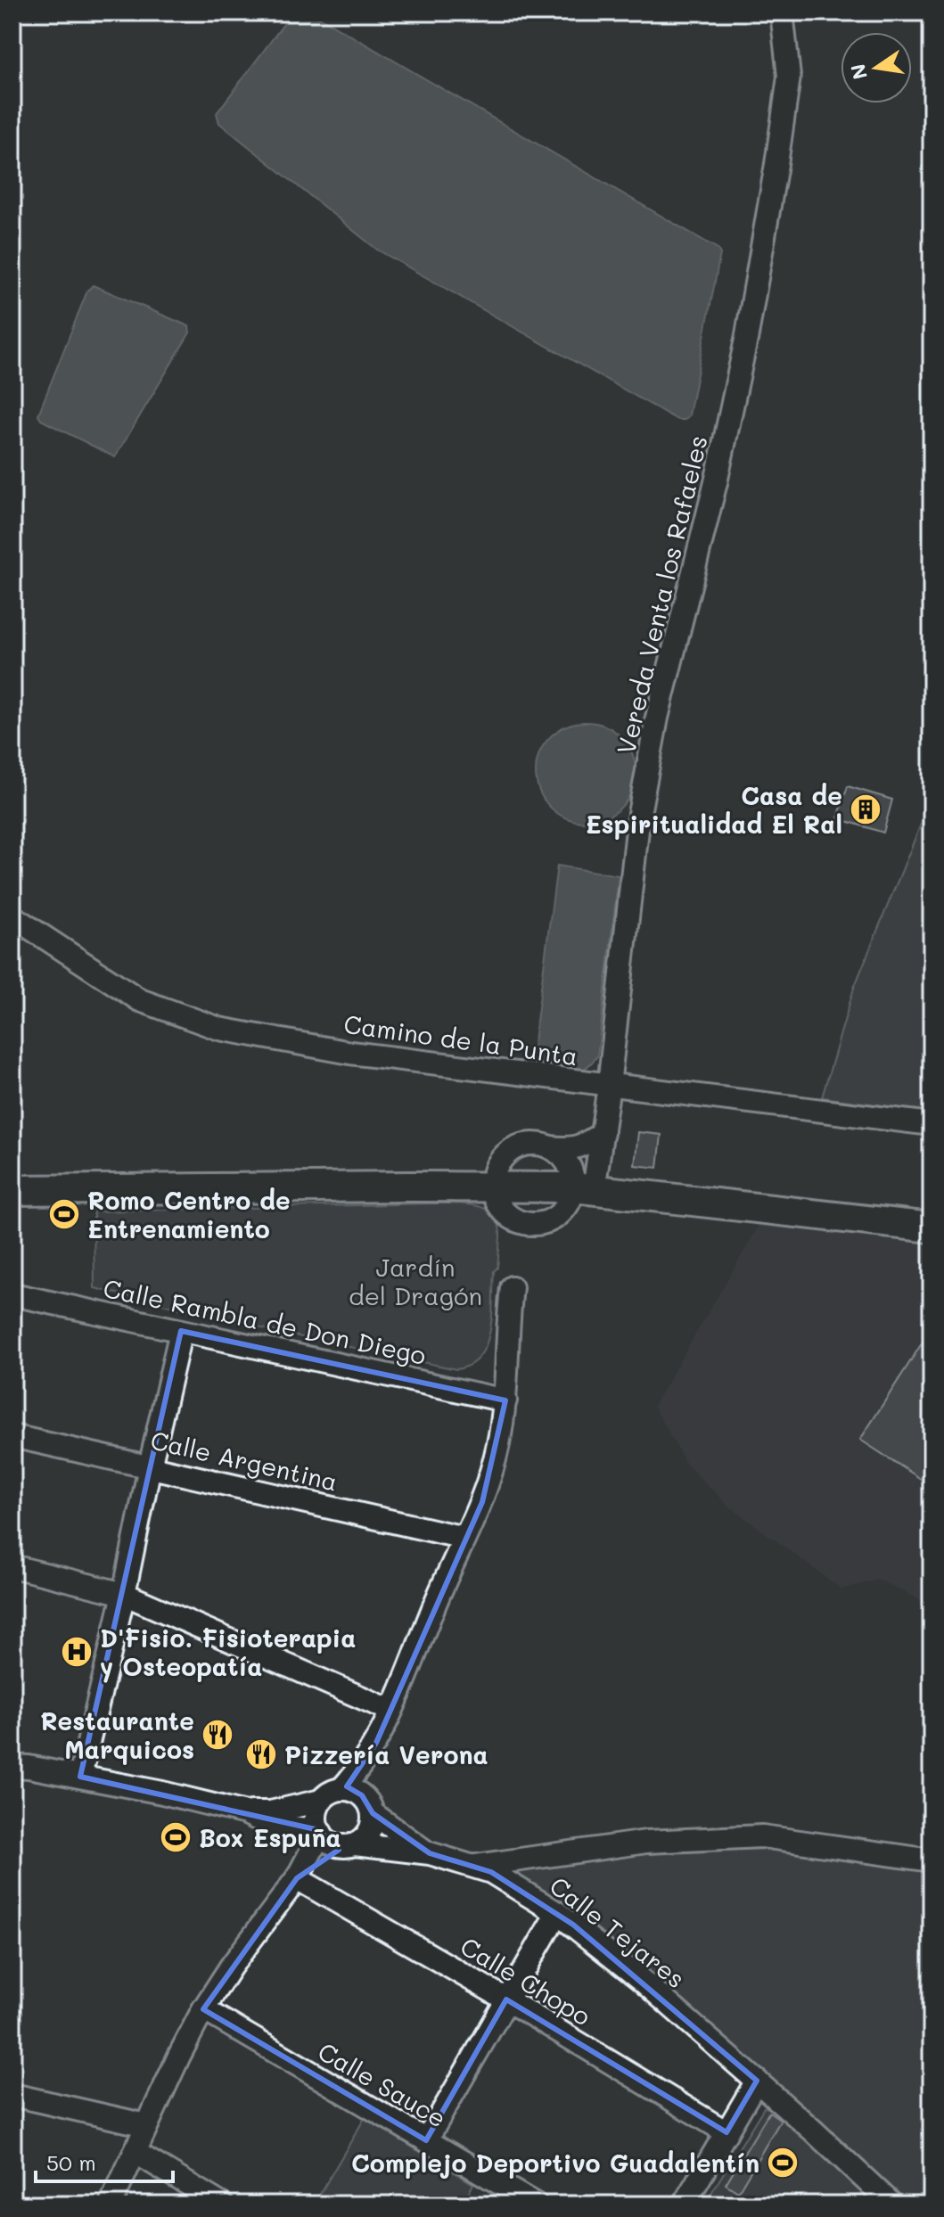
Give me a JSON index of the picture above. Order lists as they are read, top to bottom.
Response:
{
  "streets": {
    "street": [
      "Vereda Venta los Rafaeles",
      "Camino de la Punta",
      "Calle Rambla de Don Diego",
      "Calle Argentina",
      "Calle Tejares",
      "Calle Chopo",
      "Calle Sauce"
    ]
  },
  "crossings": [
    ["Vereda Venta los Rafaeles", "Camino de la Punta"]
  ],
  "parks": ["Jardín del Dragón"],
  "places": {
    "building": ["Casa de Espiritualidad El Ral"],
    "sports": ["Romo Centro de Entrenamiento", "Box Espuña", "Complejo Deportivo Guadalentín"],
    "hospital": ["D'Fisio. Fisioterapia y Osteopatía"],
    "restaurant": ["Restaurante Marquicos", "Pizzería Verona"]
  },
  "scale_bar": "50 m",
  "north": "left"
}
